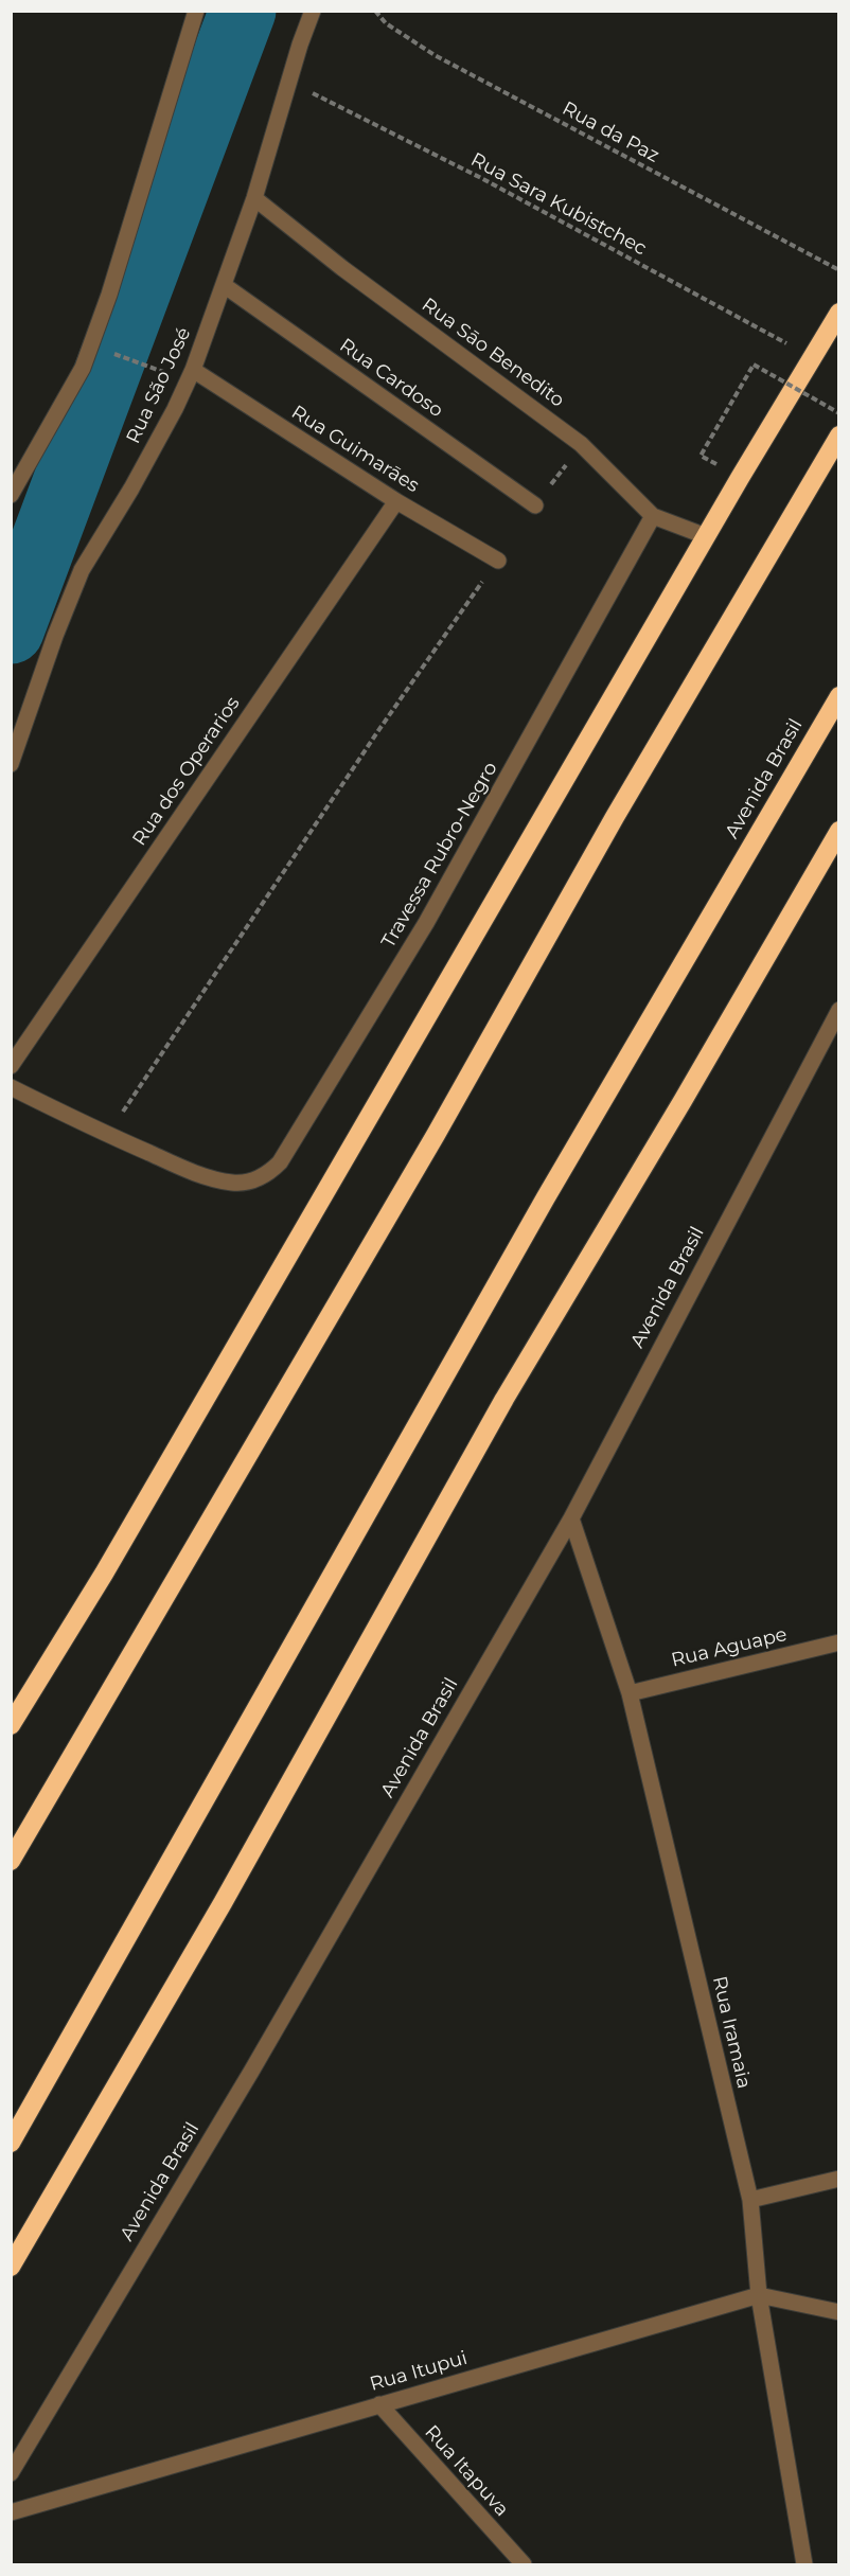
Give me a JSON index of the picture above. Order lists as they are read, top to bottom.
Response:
{
  "streets": {
    "highway": ["Avenida Brasil"],
    "street": [
      "Rua Sāo Benedito",
      "Rua Cardoso",
      "Rua São José",
      "Rua Guimarāes",
      "Rua dos Operarios",
      "Travessa Rubro-Negro",
      "Rua Aguape",
      "Rua Iramaia",
      "Rua Itupui",
      "Rua Itapuva"
    ],
    "path": ["Rua da Paz", "Rua Sara Kubistchec"]
  },
  "crossings": [
    ["Rua Sara Kubistchec", "Rua São José"],
    ["Rua Sāo Benedito", "Rua São José"],
    ["Rua Sāo Benedito", "Travessa Rubro-Negro"],
    ["Rua Cardoso", "Rua São José"],
    ["Rua São José", "Rua Guimarāes"],
    ["Rua Guimarāes", "Rua dos Operarios"],
    ["Avenida Brasil", "Rua Iramaia"],
    ["Rua Aguape", "Rua Iramaia"],
    ["Rua Iramaia", "Rua Itupui"],
    ["Rua Itupui", "Rua Itapuva"]
  ]
}
